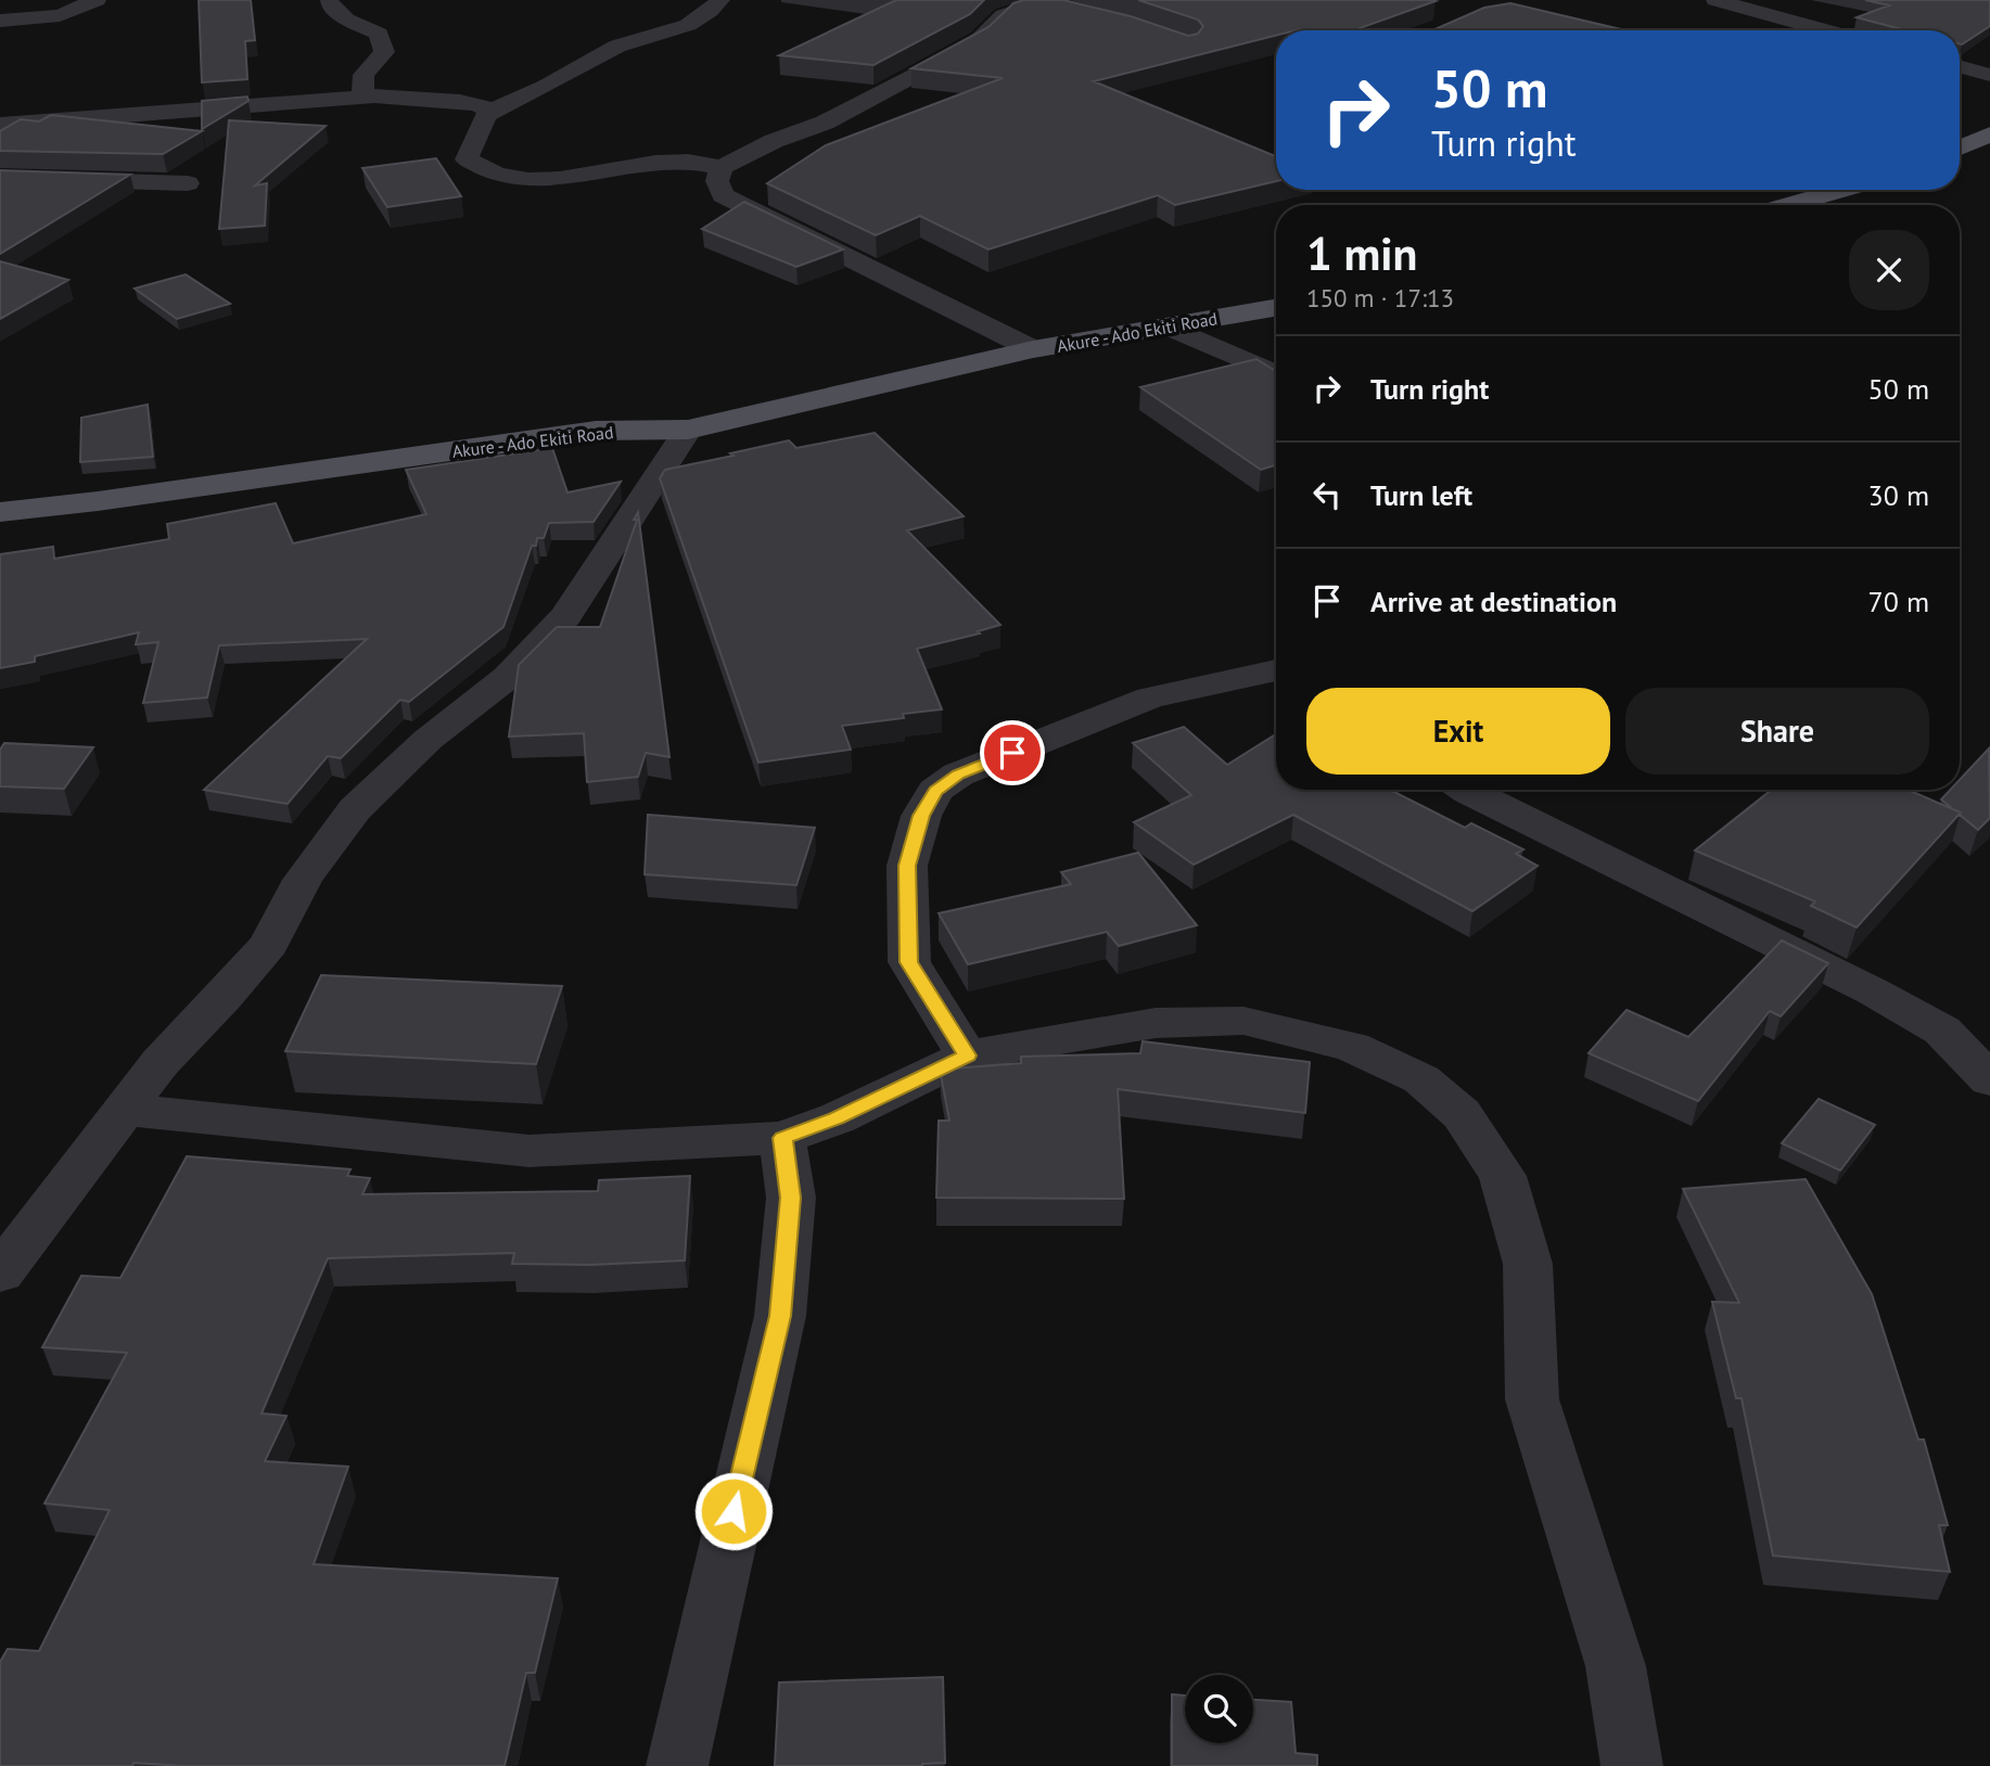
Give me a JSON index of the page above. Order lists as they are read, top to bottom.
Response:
{
  "streets": {
    "main road": ["Akure - Ado Ekiti Road"]
  },
  "page": {
    "turn": ["50 m", "Turn right"],
    "heading": ["1 min", "150 m · 17:13"],
    "list": [
      {
        "name": "Turn right",
        "value": "50 m"
      },
      {
        "name": "Turn left",
        "value": "30 m"
      },
      {
        "name": "Arrive at destination",
        "value": "70 m"
      }
    ],
    "buttons": ["Exit", "Share"]
  }
}
